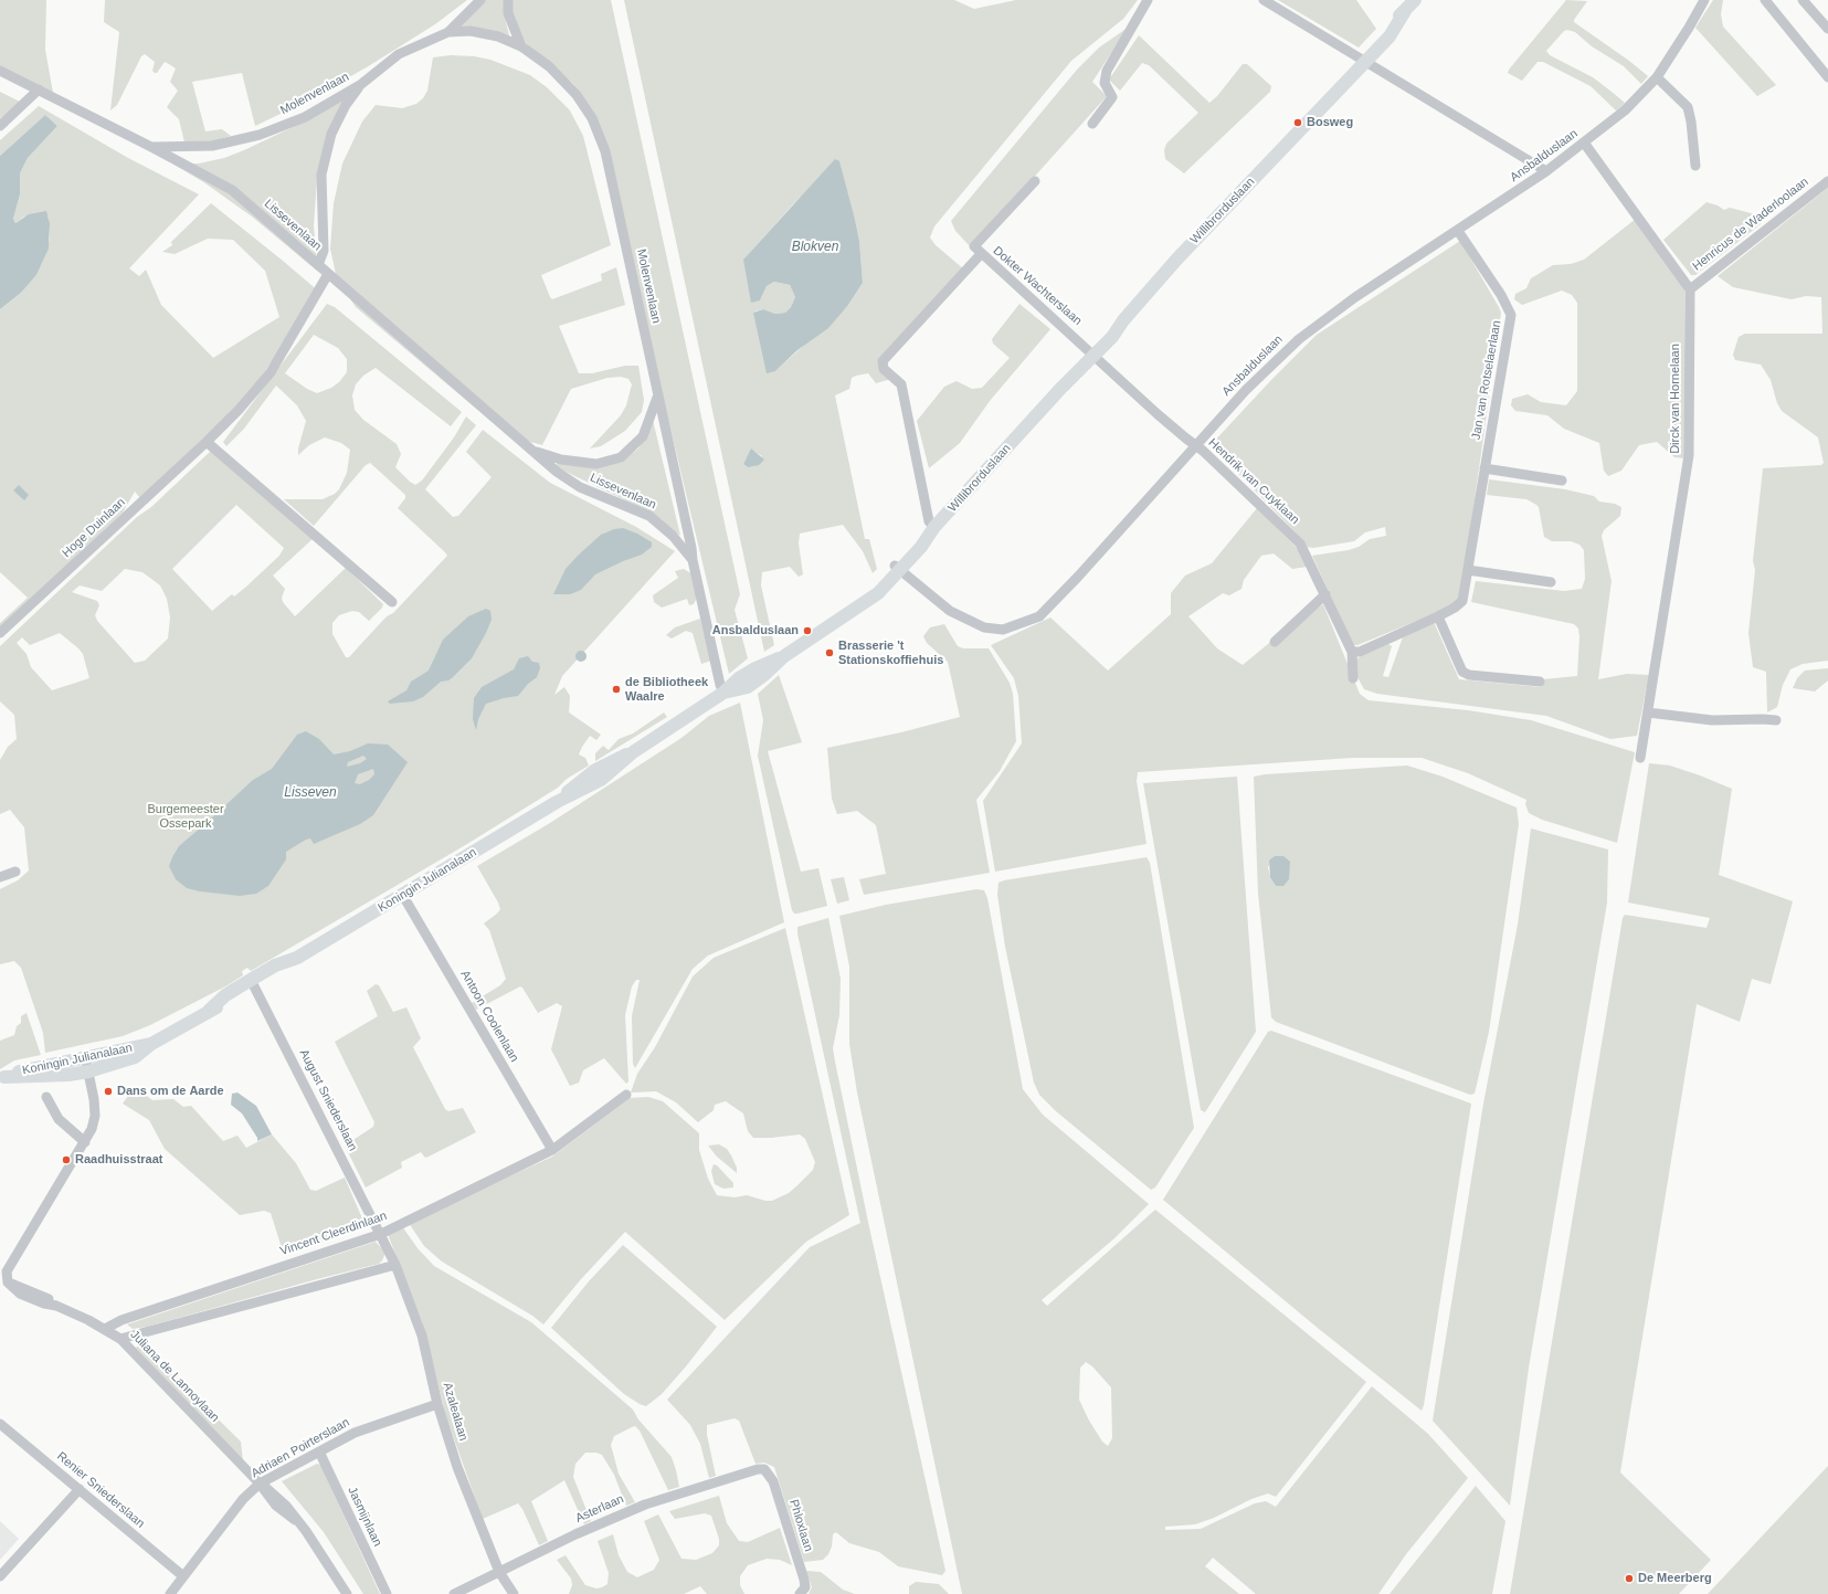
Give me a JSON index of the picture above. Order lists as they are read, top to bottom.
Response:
{
  "streets": {
    "main road": ["Willibrorduslaan", "Koningin Julianalaan"],
    "street": [
      "Molenvenlaan",
      "Ansbalduslaan",
      "Henricus de Waderloolaan",
      "Lissevenlaan",
      "Dokter Wachterslaan",
      "Jan van Rotselaerlaan",
      "Dirck van Hornelaan",
      "Hendrik van Cuyklaan",
      "Hoge Duinlaan",
      "Antoon Coolenlaan",
      "August Sniederslaan",
      "Vincent Cleerdinlaan",
      "Juliana de Lannoylaan",
      "Azalealaan",
      "Adriaen Poirterslaan",
      "Renier Sniederslaan",
      "Asterlaan",
      "Jasmijnlaan",
      "Phloxlaan"
    ]
  },
  "crossings": [
    ["Molenvenlaan", "Lissevenlaan"],
    ["Ansbalduslaan", "Willibrorduslaan"],
    ["Ansbalduslaan", "Jan van Rotselaerlaan"],
    ["Ansbalduslaan", "Hendrik van Cuyklaan"],
    ["Willibrorduslaan", "Lissevenlaan"],
    ["Willibrorduslaan", "Dokter Wachterslaan"],
    ["Willibrorduslaan", "Hendrik van Cuyklaan"],
    ["Willibrorduslaan", "Koningin Julianalaan"],
    ["Henricus de Waderloolaan", "Dirck van Hornelaan"],
    ["Lissevenlaan", "Hoge Duinlaan"],
    ["Lissevenlaan", "Koningin Julianalaan"],
    ["Dokter Wachterslaan", "Hendrik van Cuyklaan"],
    ["Koningin Julianalaan", "Antoon Coolenlaan"],
    ["Koningin Julianalaan", "August Sniederslaan"],
    ["Antoon Coolenlaan", "Vincent Cleerdinlaan"],
    ["August Sniederslaan", "Vincent Cleerdinlaan"],
    ["August Sniederslaan", "Azalealaan"],
    ["Vincent Cleerdinlaan", "Juliana de Lannoylaan"],
    ["Vincent Cleerdinlaan", "Azalealaan"],
    ["Juliana de Lannoylaan", "Adriaen Poirterslaan"],
    ["Azalealaan", "Adriaen Poirterslaan"],
    ["Azalealaan", "Asterlaan"],
    ["Adriaen Poirterslaan", "Renier Sniederslaan"],
    ["Adriaen Poirterslaan", "Jasmijnlaan"],
    ["Asterlaan", "Phloxlaan"]
  ],
  "water": ["Blokven", "Lisseven"],
  "parks": ["Burgemeester Ossepark"],
  "places": [
    "Bosweg",
    "Ansbalduslaan",
    "Brasserie 't Stationskoffiehuis",
    "de Bibliotheek Waalre",
    "Dans om de Aarde",
    "Raadhuisstraat",
    "De Meerberg"
  ]
}
